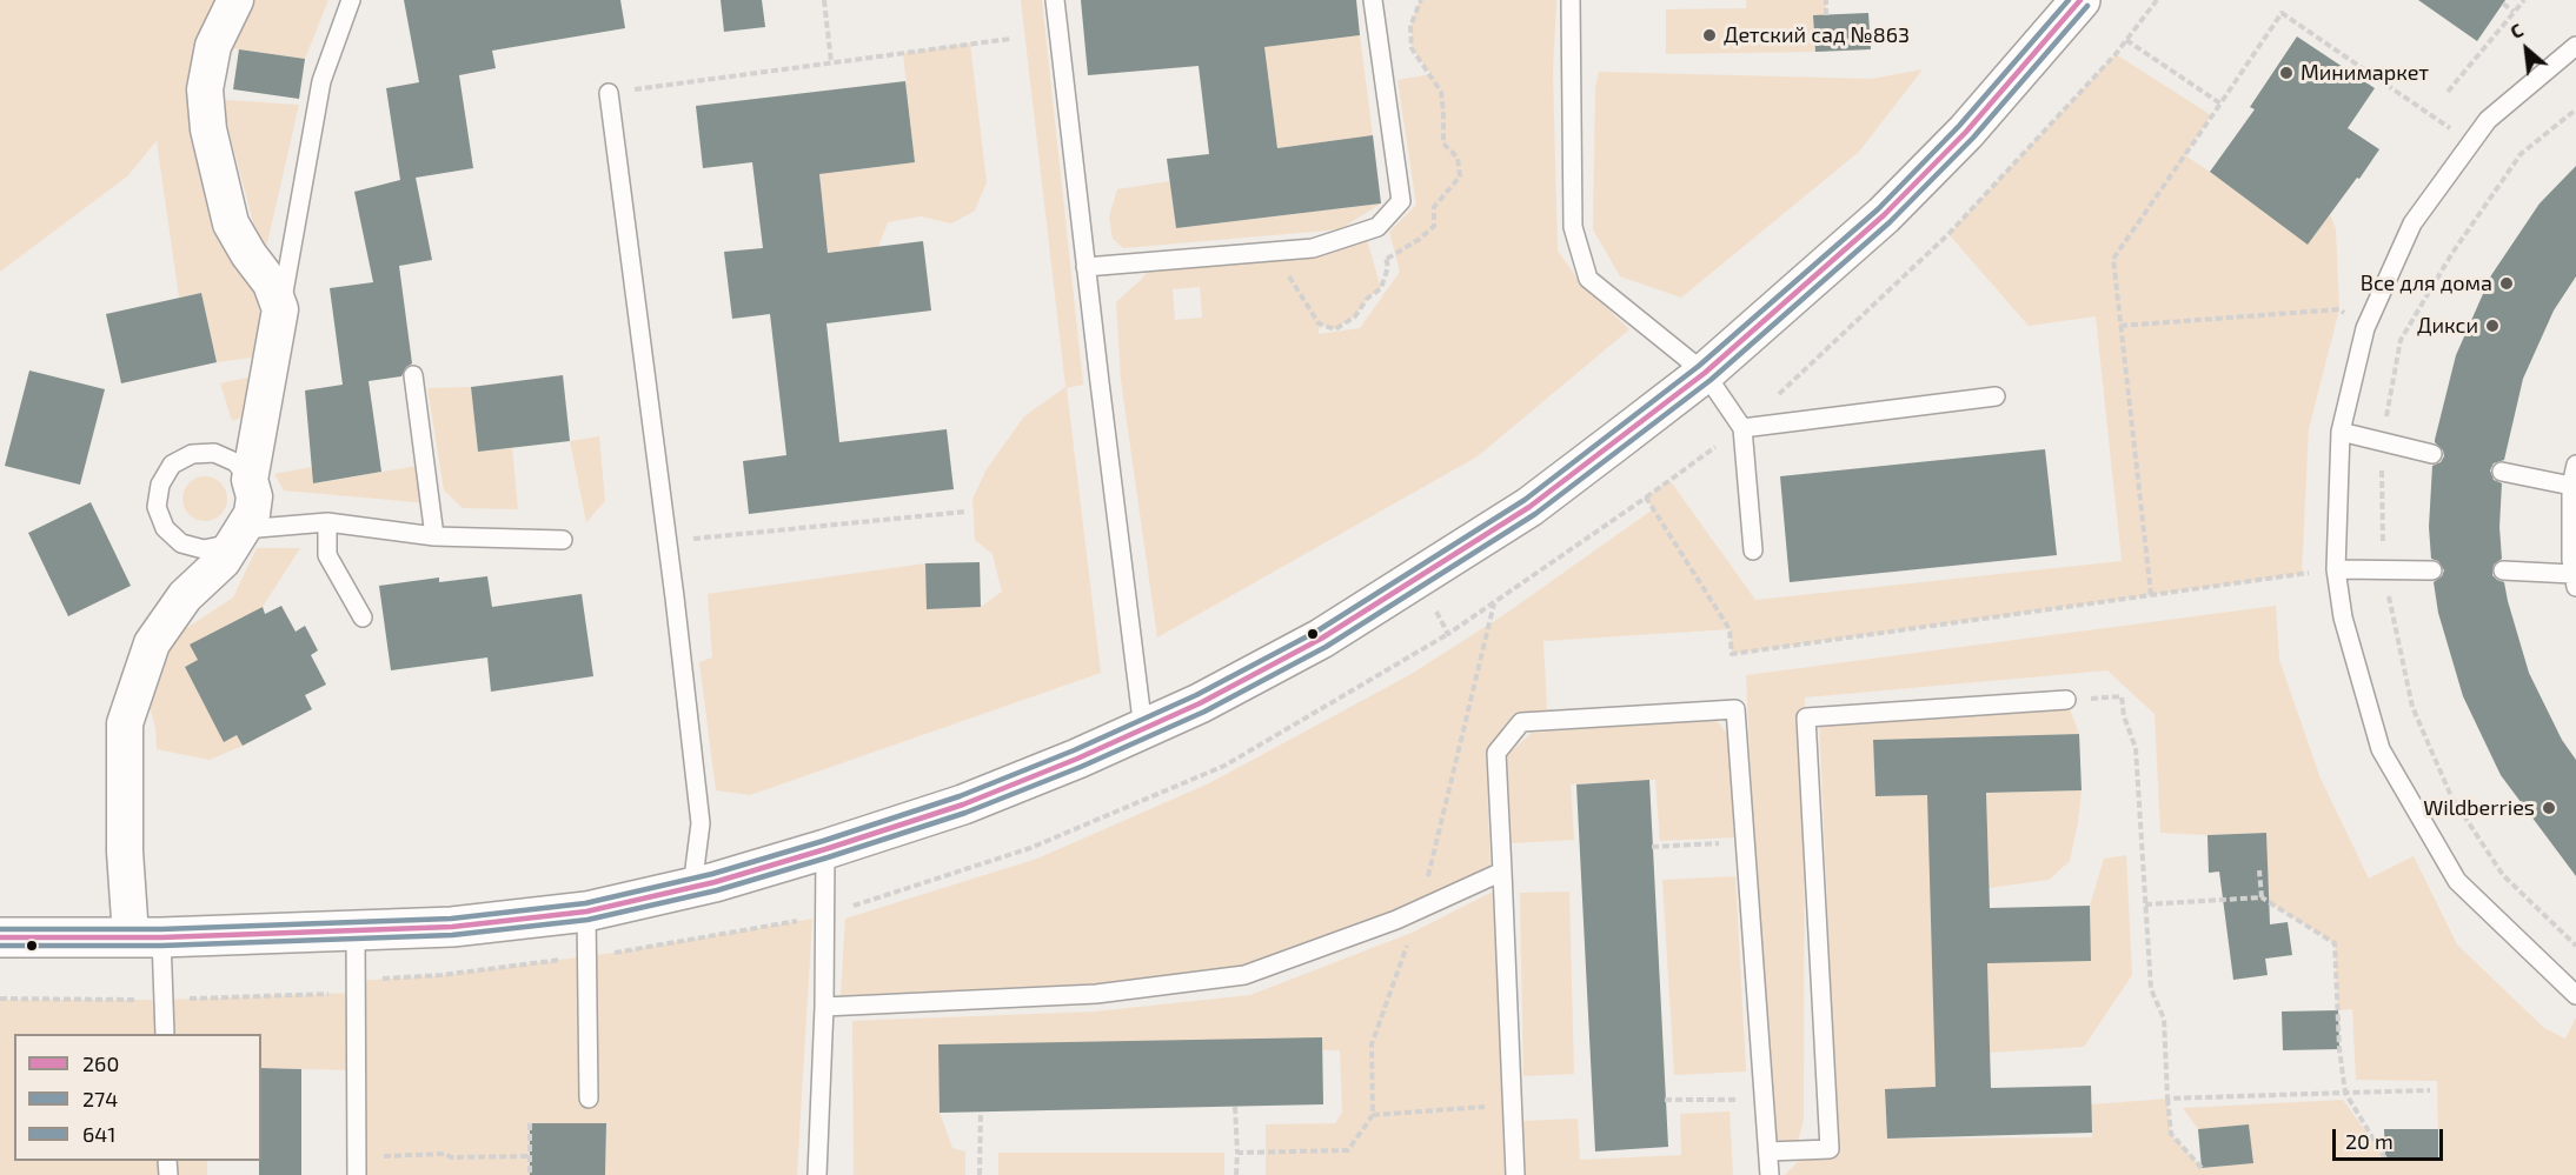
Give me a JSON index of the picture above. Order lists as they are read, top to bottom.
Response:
{
  "places": [
    "Детский сад №863",
    "Минимаркет",
    "Все для дома",
    "Дикси",
    "Wildberries"
  ],
  "lines": ["transit line 260", "transit line 641", "transit line 274"],
  "legend": ["260", "274", "641"],
  "scale_bar": "20 m",
  "north": "top left"
}
